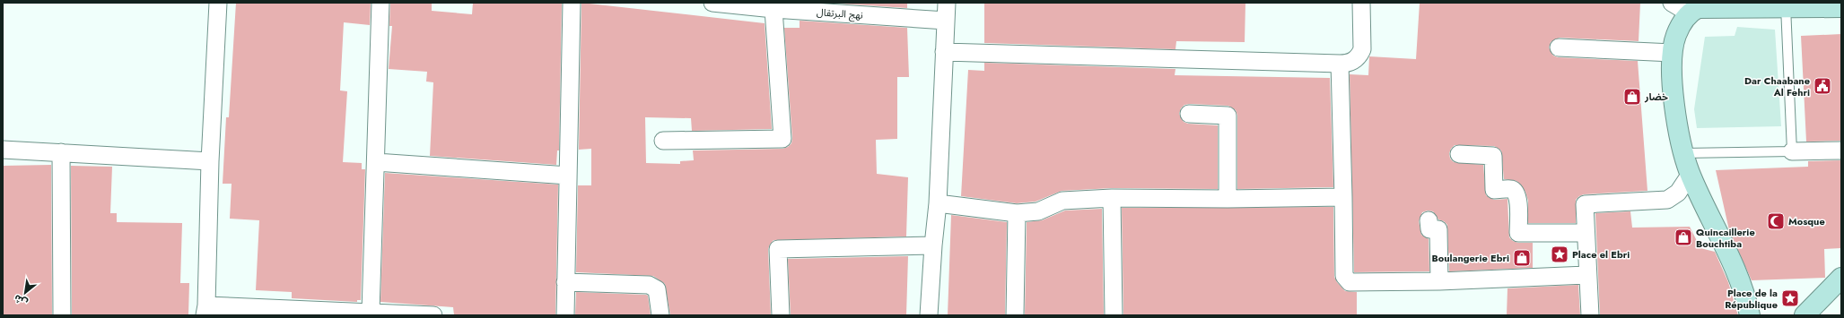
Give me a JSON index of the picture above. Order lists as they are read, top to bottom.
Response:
{
  "streets": {
    "street": ["نهج البرتقال"]
  },
  "places": {
    "public building": ["Dar Chaabane Al Fehri"],
    "shop": ["خضار", "Quincaillerie Bouchtiba", "Boulangerie Ebri"],
    "mosque": ["Mosque"],
    "place": ["Place el Ebri", "Place de la République"]
  },
  "north": "bottom left"
}
